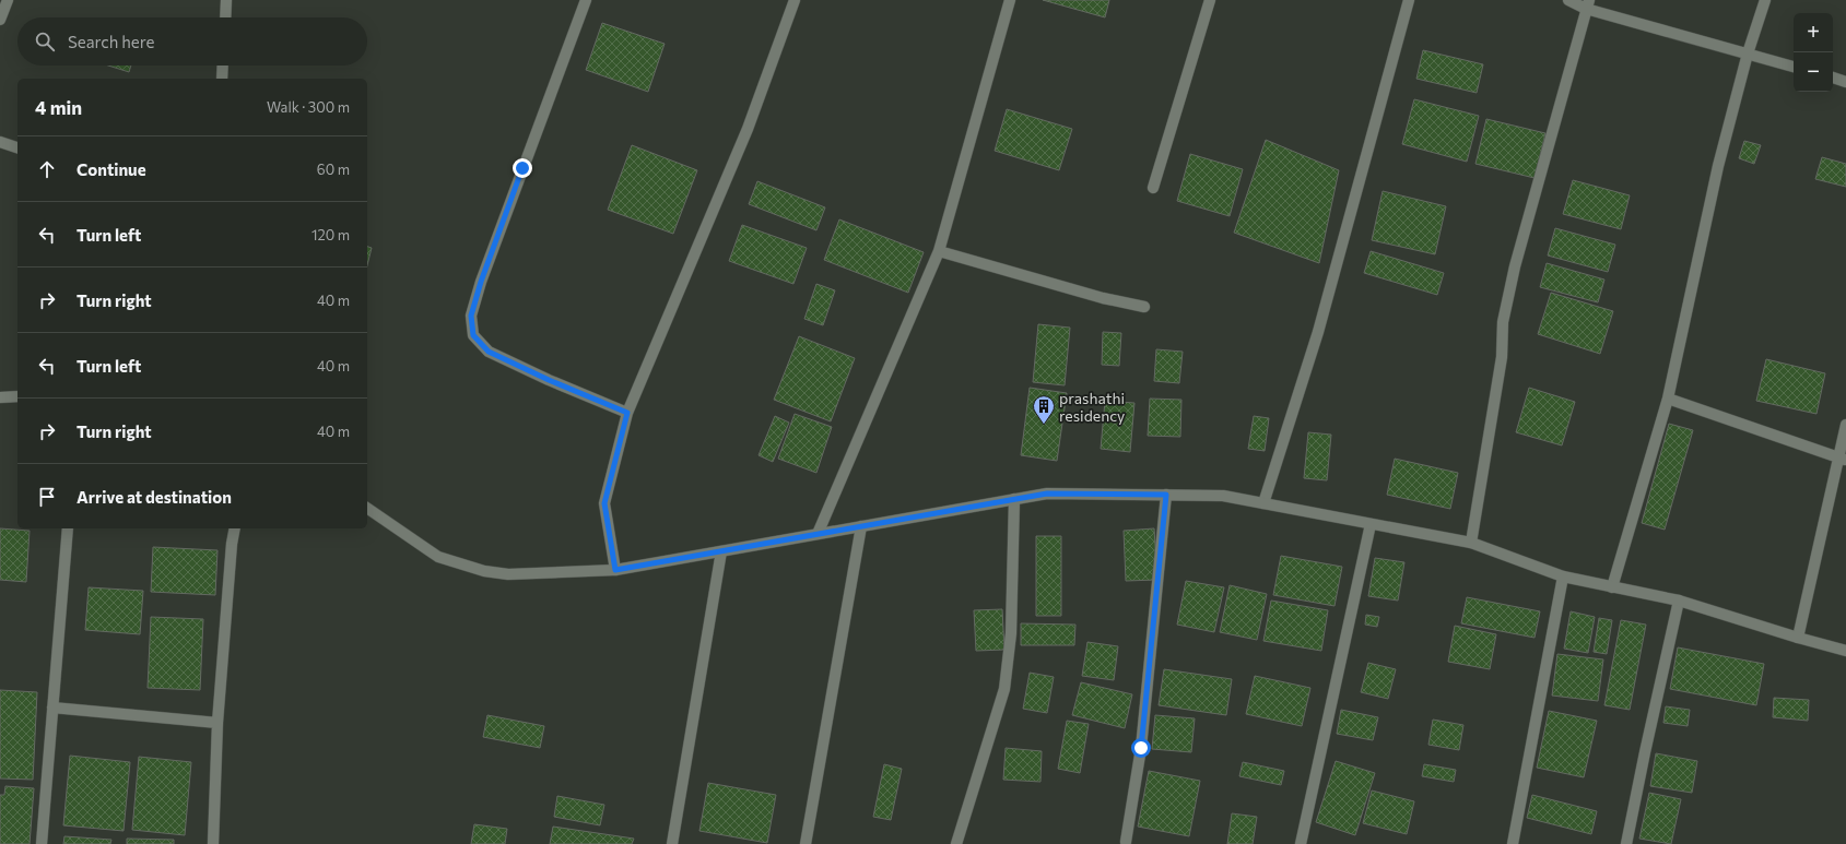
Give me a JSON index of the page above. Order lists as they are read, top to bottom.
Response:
{
  "places": {
    "building": ["prashathi residency"]
  },
  "page": {
    "map_buttons": ["+", "−"],
    "search": "Search here",
    "heading": ["4 min", "Walk · 300 m"],
    "list": [
      ["Continue", "60 m"],
      ["Turn left", "120 m"],
      ["Turn right", "40 m"],
      ["Turn left", "40 m"],
      ["Turn right", "40 m"],
      "Arrive at destination"
    ]
  }
}
